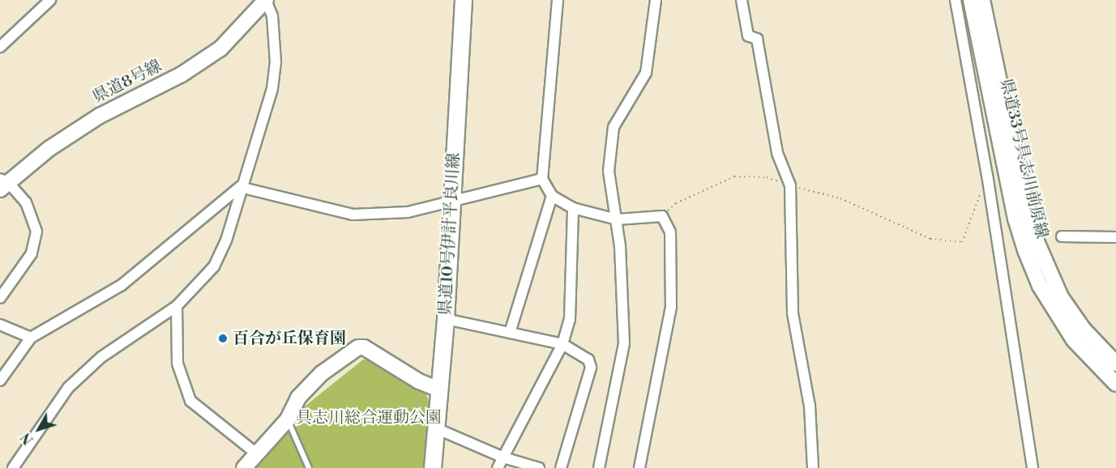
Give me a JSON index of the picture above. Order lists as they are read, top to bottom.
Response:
{
  "streets": {
    "main road": ["県道8号線", "県道33号具志川前原線", "県道10号伊計平良川線"]
  },
  "parks": ["具志川総合運動公園"],
  "places": ["百合が丘保育園"],
  "north": "bottom left"
}
